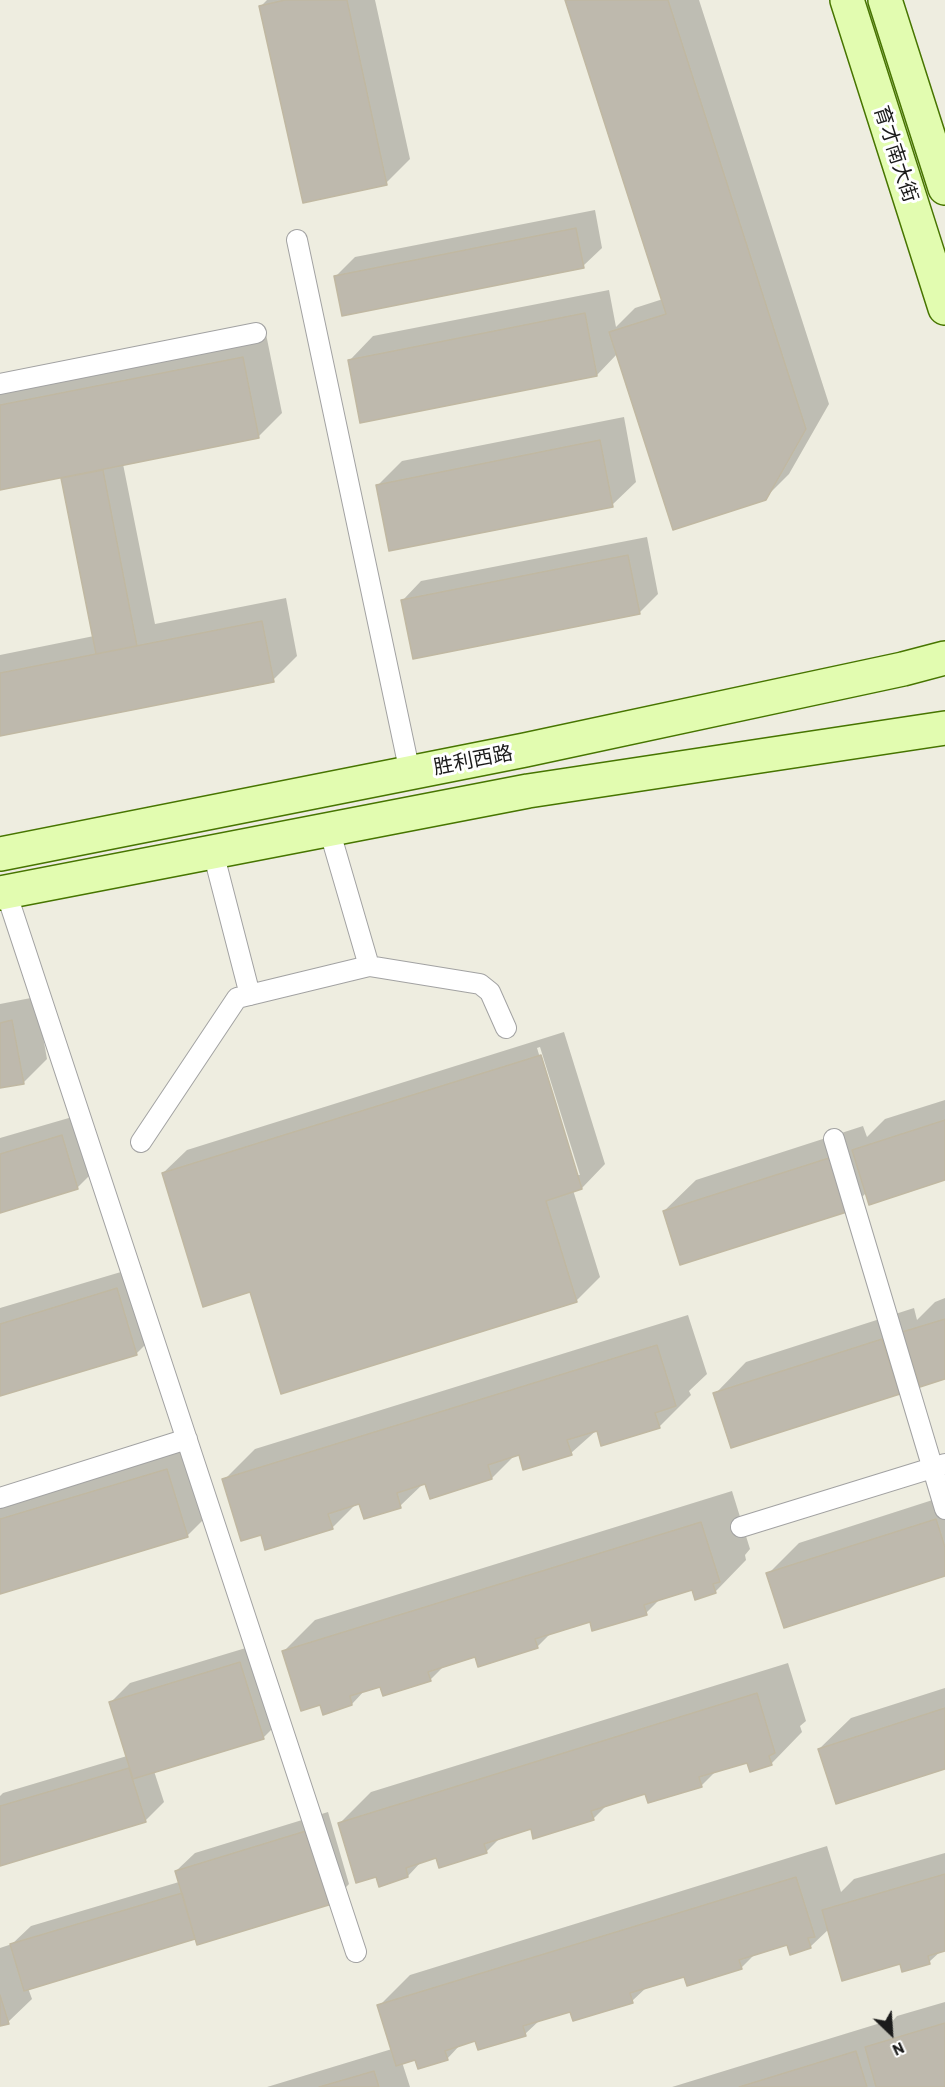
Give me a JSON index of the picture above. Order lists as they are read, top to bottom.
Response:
{
  "streets": {
    "main road": ["育才南大街", "胜利西路"]
  },
  "north": "bottom right"
}
